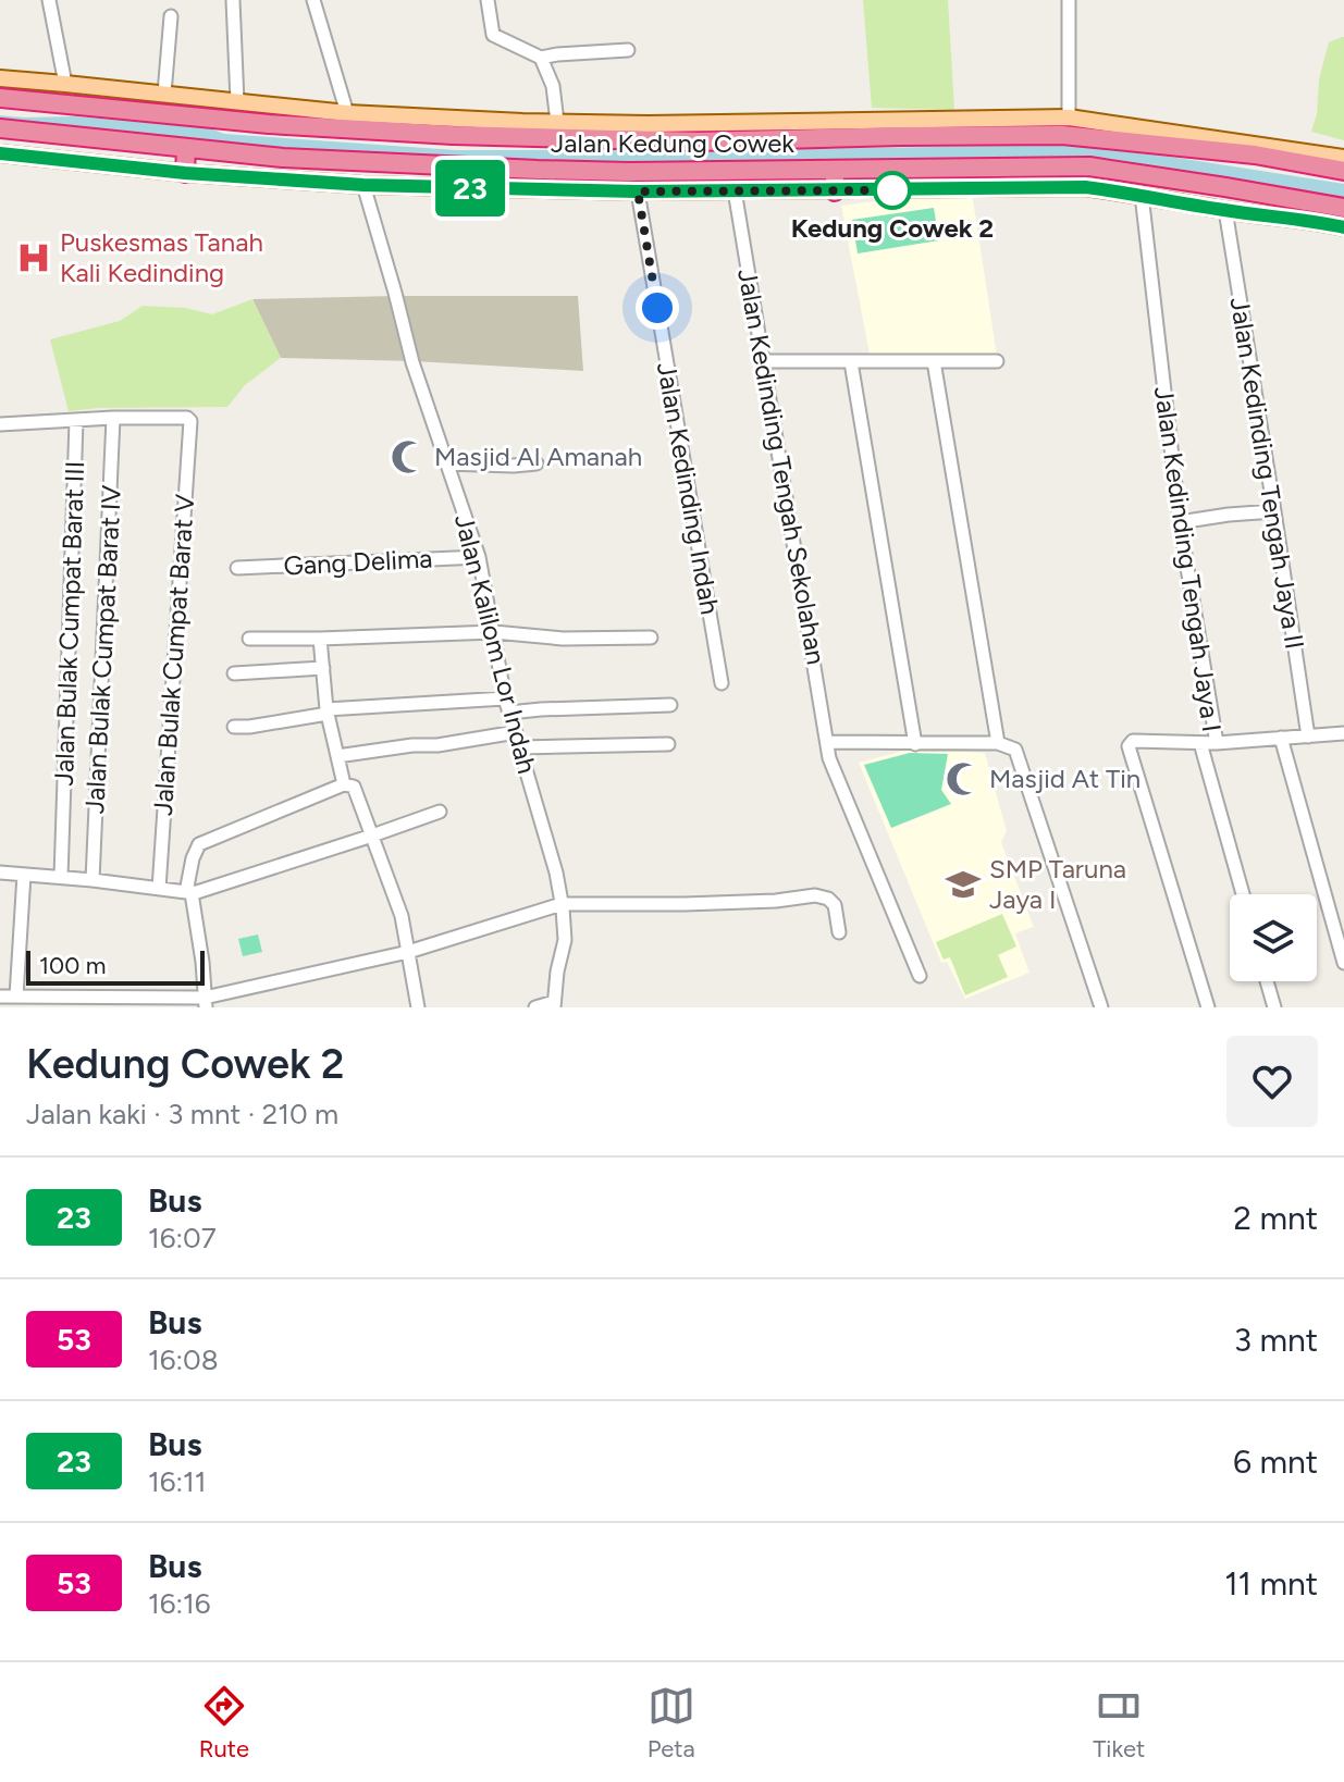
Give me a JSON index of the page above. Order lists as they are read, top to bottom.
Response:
{
  "streets": {
    "highway": ["Jalan Kedung Cowek"],
    "street": [
      "Jalan Kedinding Tengah Sekolahan",
      "Jalan Kedinding Tengah Jaya II",
      "Jalan Kedinding Indah",
      "Jalan Kedinding Tengah Jaya I",
      "Gang Delima",
      "Jalan Bulak Cumpat Barat III",
      "Jalan Kalilom Lor Indah",
      "Jalan Bulak Cumpat Barat IV",
      "Jalan Bulak Cumpat Barat V"
    ]
  },
  "crossings": [
    ["Jalan Kedung Cowek", "Jalan Kedinding Tengah Sekolahan"],
    ["Jalan Kedung Cowek", "Jalan Kedinding Tengah Jaya II"],
    ["Jalan Kedung Cowek", "Jalan Kedinding Indah"],
    ["Jalan Kedung Cowek", "Jalan Kedinding Tengah Jaya I"],
    ["Jalan Kedung Cowek", "Jalan Kalilom Lor Indah"],
    ["Gang Delima", "Jalan Kalilom Lor Indah"],
    ["Jalan Bulak Cumpat Barat IV", "Jalan Bulak Cumpat Barat V"]
  ],
  "places": {
    "other": ["Kedung Cowek 2"],
    "hospital": ["Puskesmas Tanah Kali Kedinding"],
    "mosque": ["Masjid Al Amanah", "Masjid At Tin"],
    "school or university": ["SMP Taruna Jaya I"]
  },
  "lines": ["bus line 23"],
  "scale_bar": "100 m",
  "page": {
    "on_map": "23",
    "scale": "100 m",
    "heading": ["Kedung Cowek 2", "Jalan kaki · 3 mnt · 210 m"],
    "list": [
      {
        "mark": "23",
        "name": "Bus",
        "note": "16:07",
        "value": "2 mnt"
      },
      {
        "mark": "53",
        "name": "Bus",
        "note": "16:08",
        "value": "3 mnt"
      },
      {
        "mark": "23",
        "name": "Bus",
        "note": "16:11",
        "value": "6 mnt"
      },
      {
        "mark": "53",
        "name": "Bus",
        "note": "16:16",
        "value": "11 mnt"
      }
    ],
    "tabs": ["Rute", "Peta", "Tiket"]
  }
}
